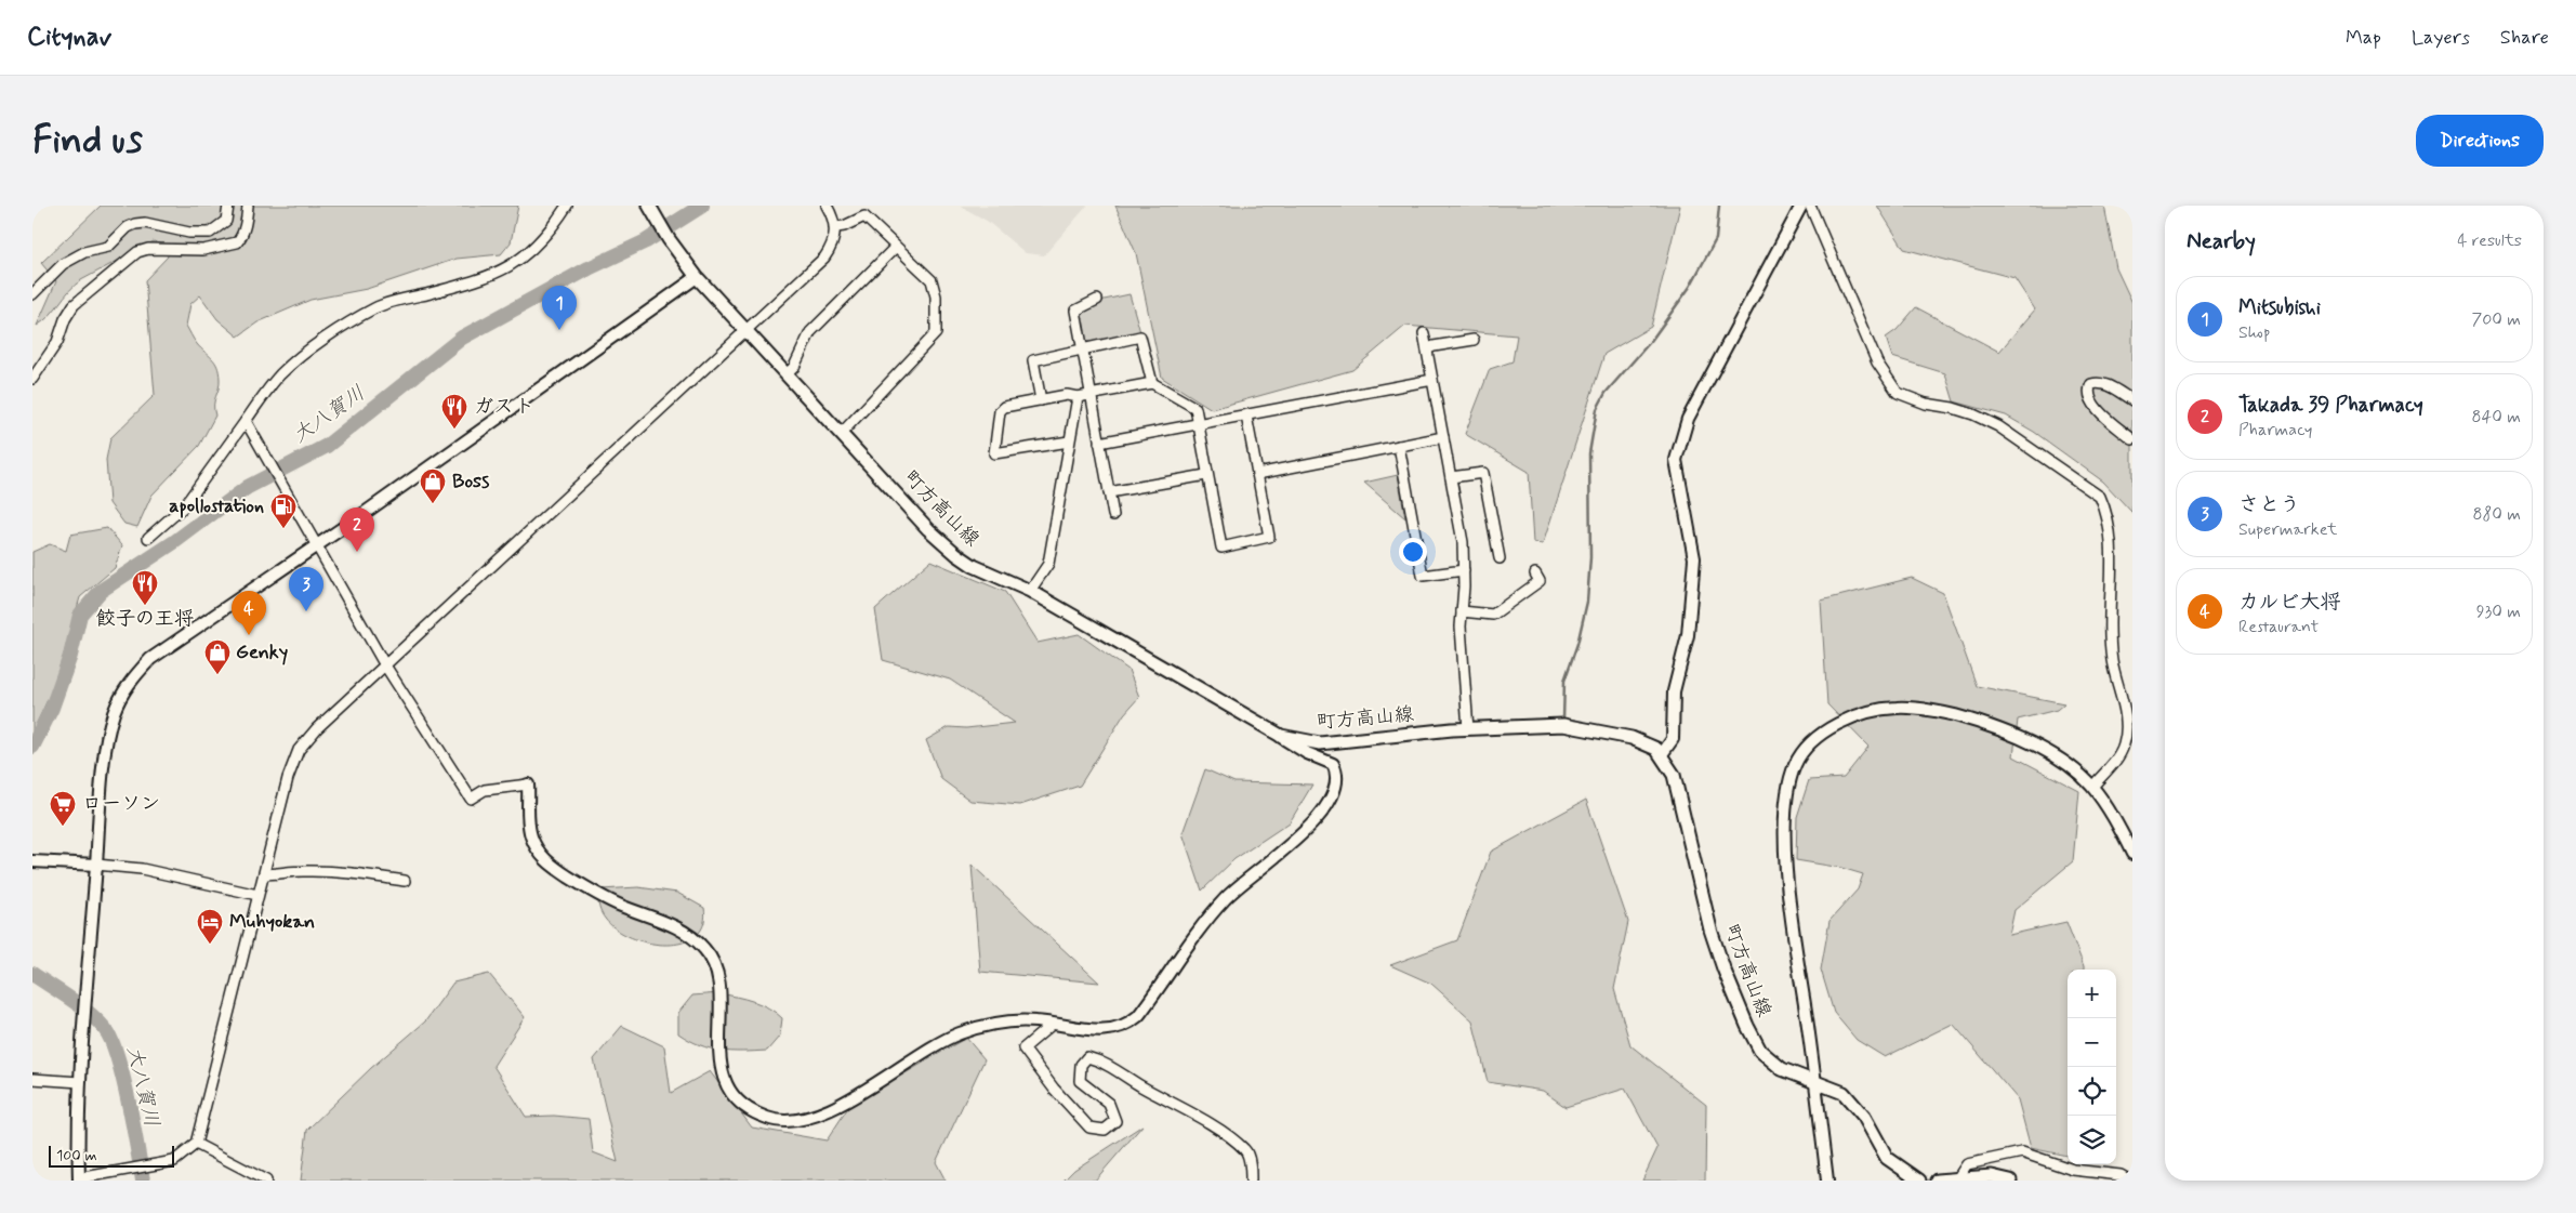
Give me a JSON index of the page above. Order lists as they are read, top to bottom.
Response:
{
  "streets": {
    "main road": ["町方高山線"]
  },
  "water": ["大八賀川"],
  "places": {
    "restaurant": ["ガスト", "餃子の王将"],
    "shop": ["Boss", "Genky"],
    "fuel station": ["apollostation"],
    "supermarket": ["ローソン"],
    "hotel": ["Muhyokan"]
  },
  "scale_bar": "100 m",
  "page": {
    "header": "Citynav",
    "nav": ["Map", "Layers", "Share"],
    "buttons": "Directions",
    "title": "Find us",
    "heading": ["Nearby", "4 results"],
    "list": [
      {
        "mark": "1",
        "name": "Mitsubishi",
        "note": "Shop",
        "value": "700 m"
      },
      {
        "mark": "2",
        "name": "Takada 39 Pharmacy",
        "note": "Pharmacy",
        "value": "840 m"
      },
      {
        "mark": "3",
        "name": "さとう",
        "note": "Supermarket",
        "value": "880 m"
      },
      {
        "mark": "4",
        "name": "カルビ大将",
        "note": "Restaurant",
        "value": "930 m"
      }
    ],
    "pins": [
      "1",
      "2",
      "3",
      "4"
    ],
    "map_buttons": ["+", "−"],
    "scale": "100 m"
  }
}
